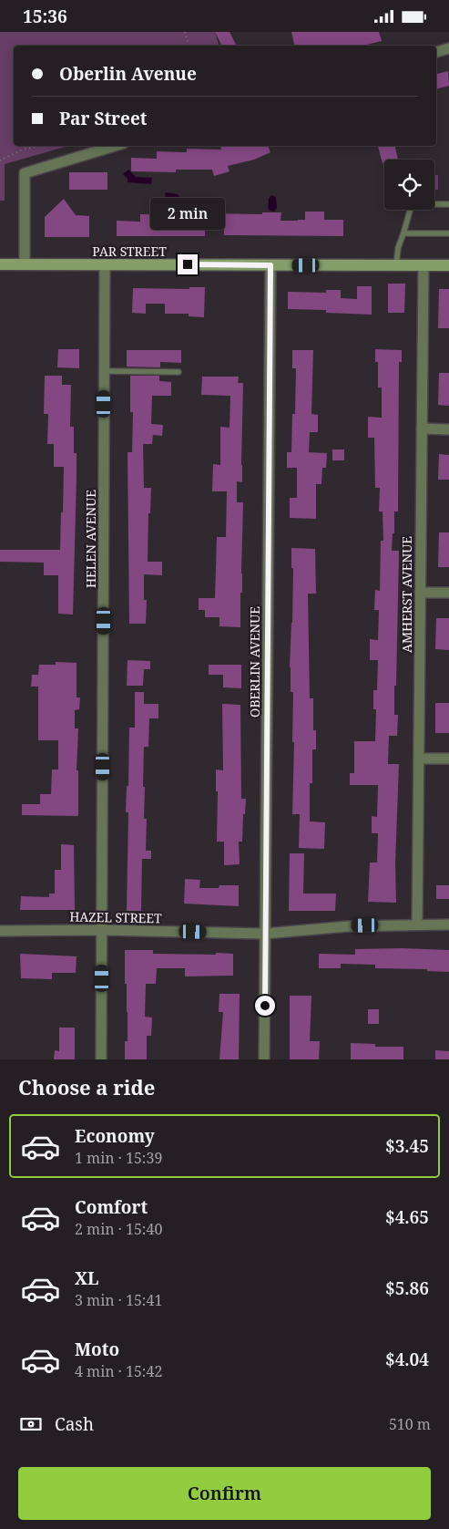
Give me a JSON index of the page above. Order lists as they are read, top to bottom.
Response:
{
  "streets": {
    "street": [
      "PAR STREET",
      "HELEN AVENUE",
      "AMHERST AVENUE",
      "OBERLIN AVENUE",
      "HAZEL STREET"
    ]
  },
  "crossings": [
    ["PAR STREET", "HELEN AVENUE"],
    ["PAR STREET", "AMHERST AVENUE"],
    ["PAR STREET", "OBERLIN AVENUE"],
    ["HELEN AVENUE", "HAZEL STREET"],
    ["AMHERST AVENUE", "HAZEL STREET"],
    ["OBERLIN AVENUE", "HAZEL STREET"]
  ],
  "page": {
    "status": "15:36",
    "banner": ["Oberlin Avenue", "Par Street"],
    "bubble": "2 min",
    "heading": "Choose a ride",
    "list": [
      {
        "name": "Economy",
        "note": "1 min · 15:39",
        "value": "$3.45"
      },
      {
        "name": "Comfort",
        "note": "2 min · 15:40",
        "value": "$4.65"
      },
      {
        "name": "XL",
        "note": "3 min · 15:41",
        "value": "$5.86"
      },
      {
        "name": "Moto",
        "note": "4 min · 15:42",
        "value": "$4.04"
      }
    ],
    "pay": ["Cash", "510 m"],
    "buttons": "Confirm"
  }
}
